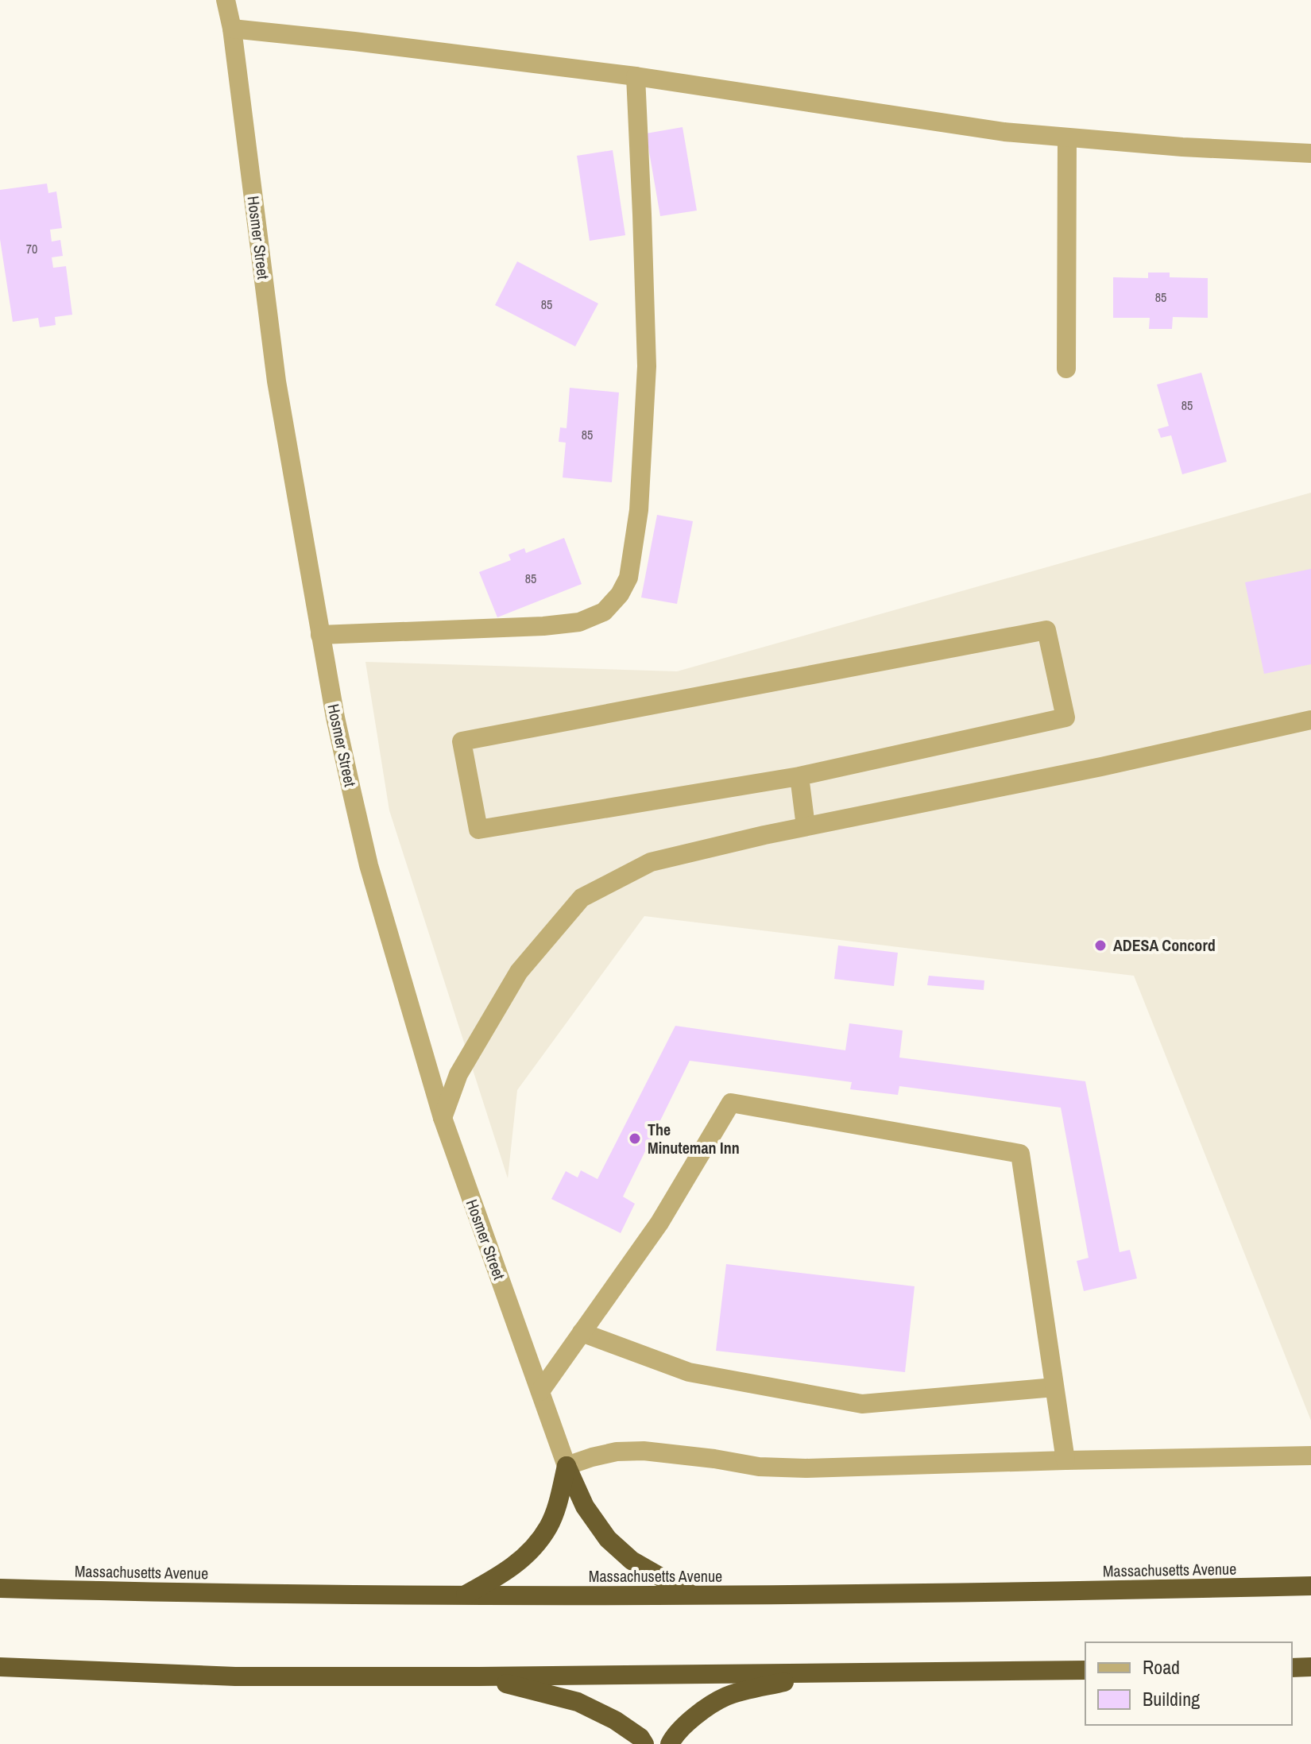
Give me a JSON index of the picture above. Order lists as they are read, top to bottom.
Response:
{
  "streets": {
    "highway": ["Massachusetts Avenue"],
    "street": ["Hosmer Street"]
  },
  "places": ["ADESA Concord", "The Minuteman Inn"],
  "house_numbers": [
    "70",
    "85",
    "85",
    "85",
    "85",
    "85"
  ],
  "legend": ["Road", "Building"]
}
